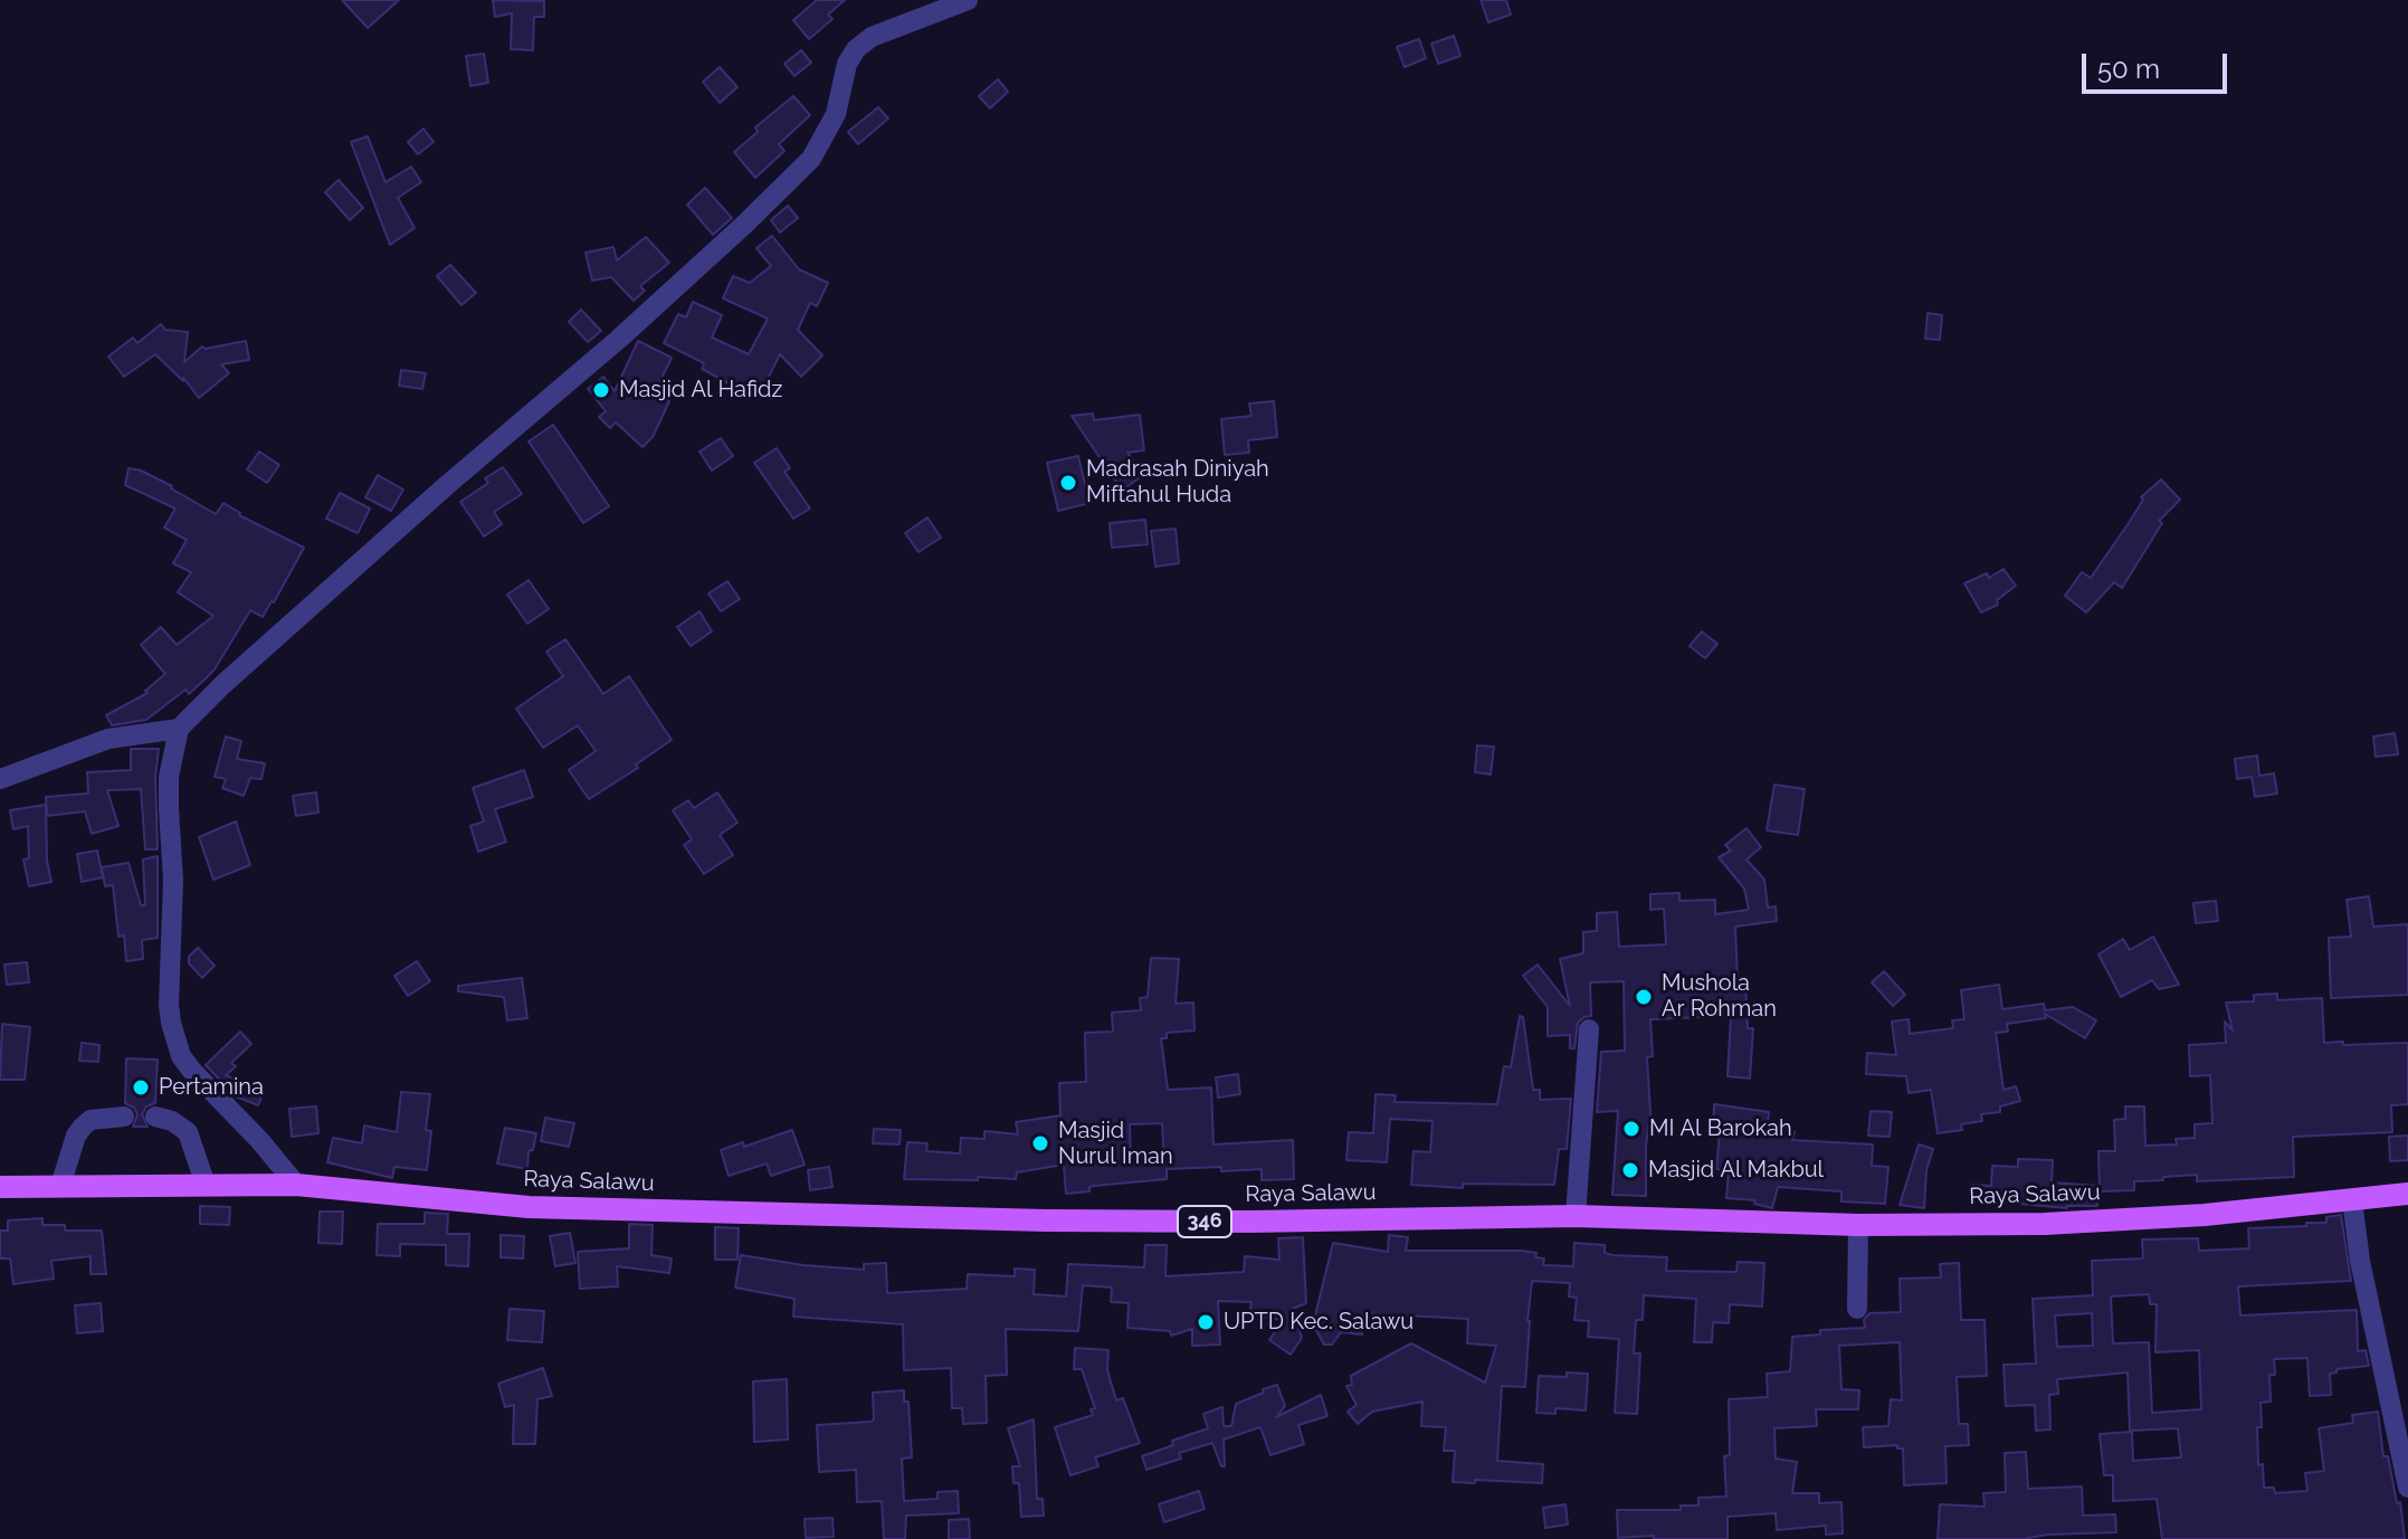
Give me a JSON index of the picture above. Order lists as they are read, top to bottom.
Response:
{
  "streets": {
    "main road": ["Raya Salawu", "346"]
  },
  "places": [
    "Masjid Al Hafidz",
    "Madrasah Diniyah Miftahul Huda",
    "Mushola Ar Rohman",
    "Pertamina",
    "MI Al Barokah",
    "Masjid Nurul Iman",
    "Masjid Al Makbul",
    "UPTD Kec. Salawu"
  ],
  "scale_bar": "50 m"
}
